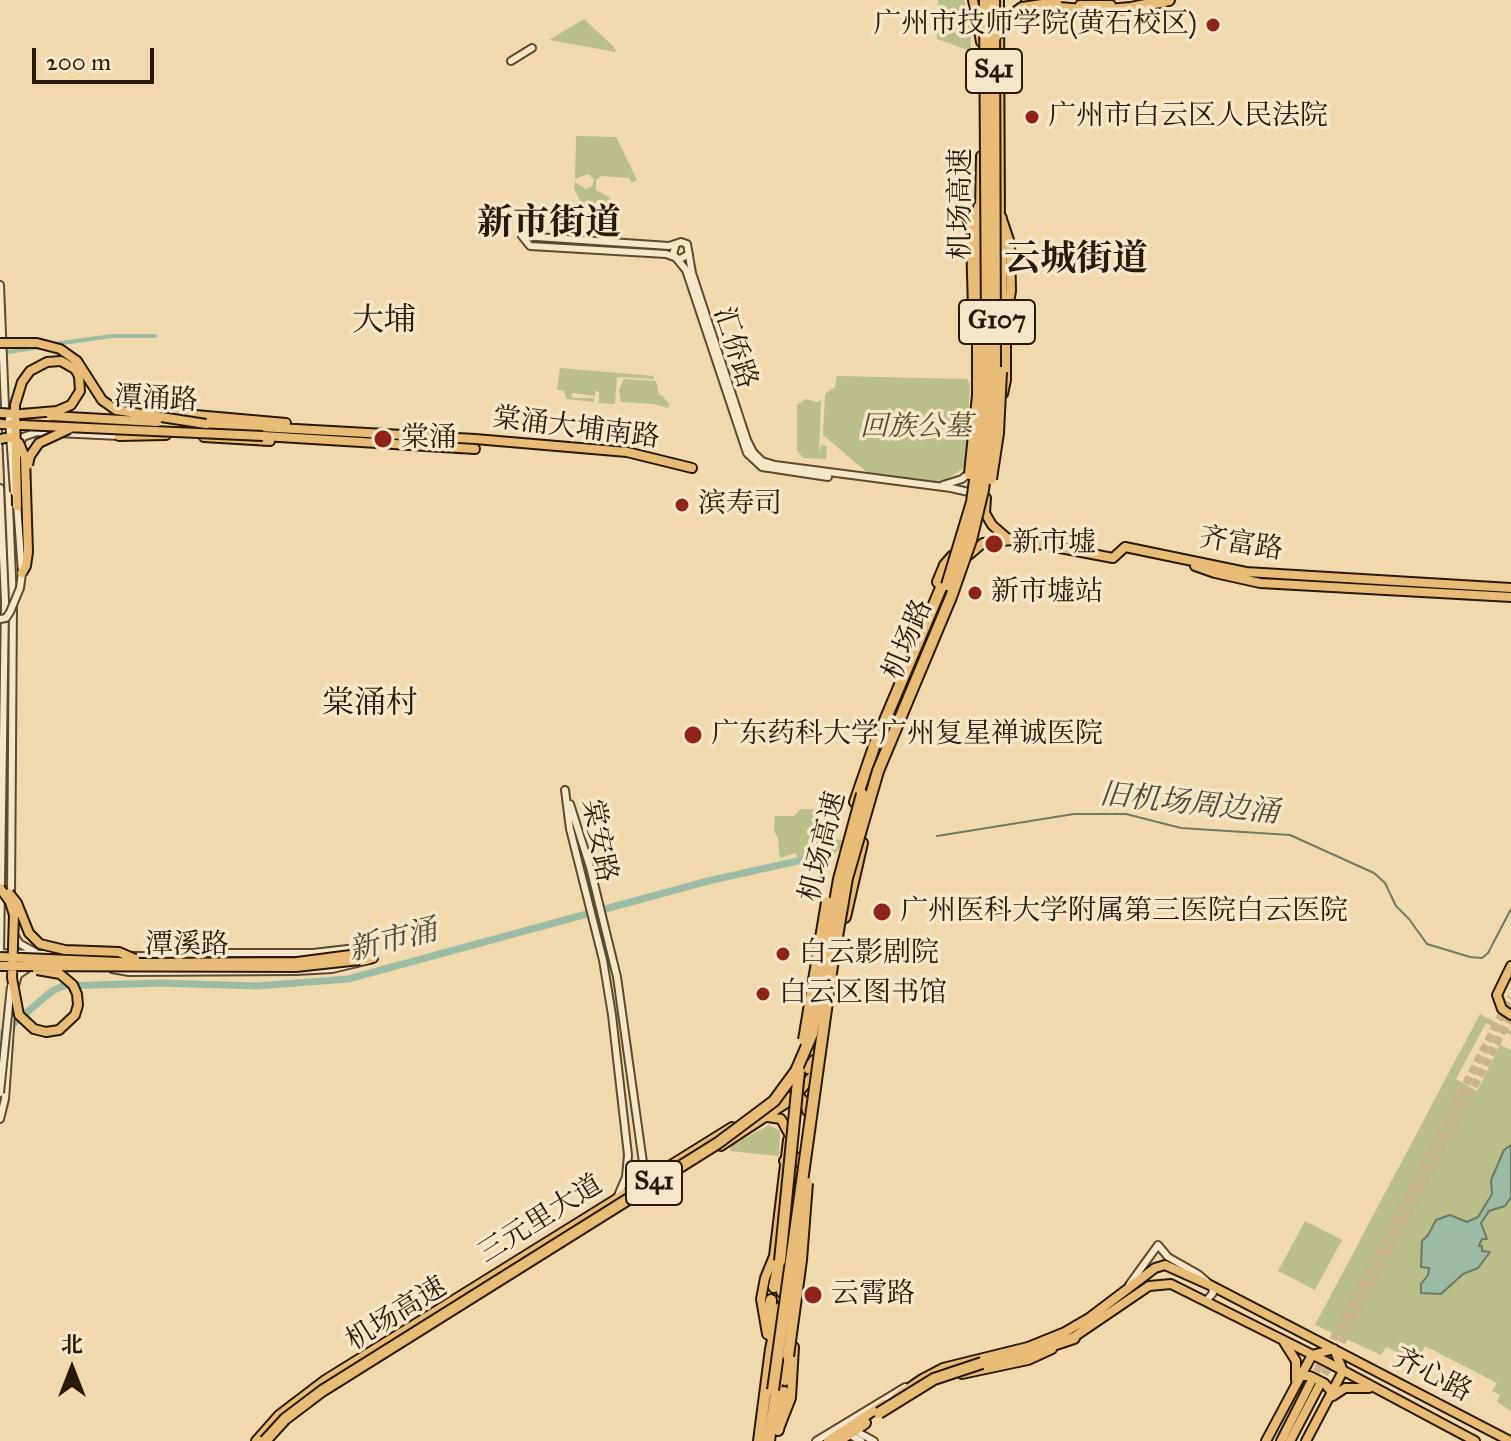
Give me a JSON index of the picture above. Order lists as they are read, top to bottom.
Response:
{
  "streets": {
    "highway": [
      "S41",
      "机场高速",
      "G107",
      "机场路"
    ],
    "main road": [
      "潭涌路",
      "棠涌大埔南路",
      "齐富路",
      "潭溪路",
      "三元里大道",
      "齐心路"
    ],
    "street": ["汇侨路", "棠安路"]
  },
  "crossings": [
    ["机场高速", "齐富路"],
    ["机场高速", "机场路"],
    ["机场高速", "三元里大道"],
    ["潭涌路", "棠涌大埔南路"],
    ["齐富路", "机场路"],
    ["机场路", "三元里大道"],
    ["棠安路", "三元里大道"]
  ],
  "districts": [
    "新市街道",
    "云城街道",
    "大埔",
    "棠涌村"
  ],
  "water": ["旧机场周边涌", "新市涌"],
  "parks": ["回族公墓"],
  "places": [
    "广州市技师学院(黄石校区)",
    "广州市白云区人民法院",
    "棠涌",
    "滨寿司",
    "新市墟",
    "新市墟站",
    "广东药科大学广州复星禅诚医院",
    "广州医科大学附属第三医院白云医院",
    "白云影剧院",
    "白云区图书馆",
    "云霄路"
  ],
  "scale_bar": "200 m",
  "north": "top"
}
